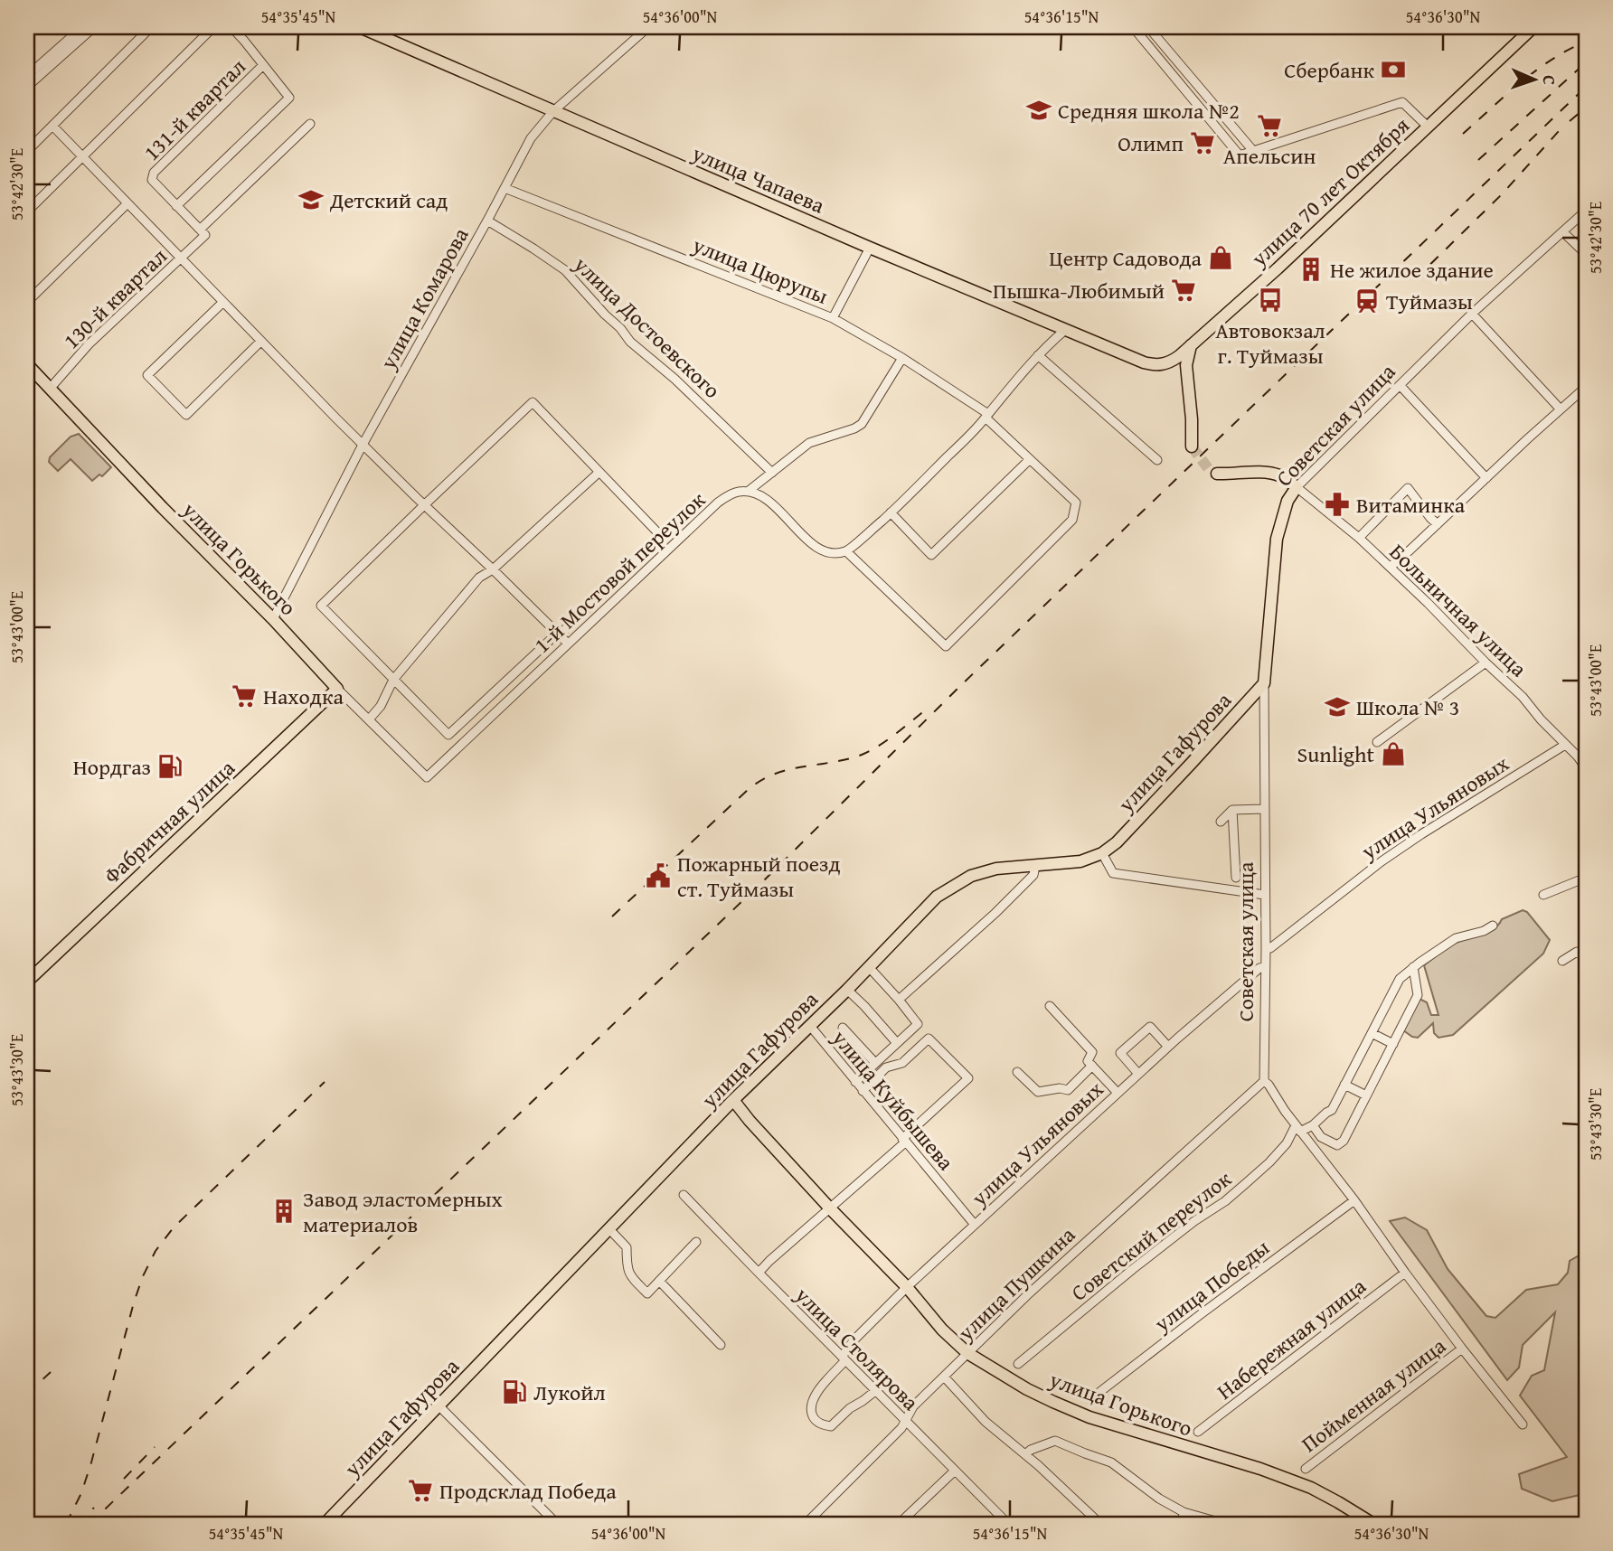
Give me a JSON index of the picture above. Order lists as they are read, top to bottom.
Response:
{
  "streets": {
    "main road": [
      "улица Чапаева",
      "улица 70 лет Октября",
      "Советская улица",
      "улица Горького",
      "улица Гафурова",
      "Фабричная улица"
    ],
    "street": [
      "131-й квартал",
      "улица Цюрупы",
      "130-й квартал",
      "улица Комарова",
      "улица Достоевского",
      "1-й Мостовой переулок",
      "Больничная улица",
      "улица Ульяновых",
      "улица Куйбышева",
      "Советский переулок",
      "улица Пушкина",
      "улица Победы",
      "Набережная улица",
      "улица Столярова",
      "Пойменная улица"
    ]
  },
  "crossings": [
    ["131-й квартал", "130-й квартал"],
    ["улица Чапаева", "улица 70 лет Октября"],
    ["улица Чапаева", "улица Комарова"],
    ["улица Цюрупы", "улица Комарова"],
    ["улица Цюрупы", "1-й Мостовой переулок"],
    ["130-й квартал", "улица Горького"],
    ["улица Комарова", "улица Достоевского"],
    ["улица Комарова", "улица Горького"],
    ["улица Достоевского", "1-й Мостовой переулок"],
    ["Советская улица", "Больничная улица"],
    ["Советская улица", "улица Гафурова"],
    ["Советская улица", "улица Ульяновых"],
    ["Советская улица", "улица Пушкина"],
    ["улица Горького", "1-й Мостовой переулок"],
    ["улица Горького", "улица Гафурова"],
    ["улица Горького", "улица Ульяновых"],
    ["улица Горького", "Фабричная улица"],
    ["улица Горького", "улица Пушкина"],
    ["Больничная улица", "улица Ульяновых"],
    ["улица Гафурова", "улица Куйбышева"],
    ["улица Ульяновых", "улица Куйбышева"],
    ["улица Ульяновых", "улица Столярова"],
    ["улица Пушкина", "улица Столярова"]
  ],
  "places": {
    "bank": ["Сбербанк"],
    "school or university": ["Средняя школа №2", "Детский сад", "Школа № 3"],
    "supermarket": [
      "Апельсин",
      "Олимп",
      "Пышка-Любимый",
      "Находка",
      "Продсклад Победа"
    ],
    "shop": ["Центр Садовода", "Sunlight"],
    "building": ["Не жилое здание", "Завод эластомерных материалов"],
    "bus stop": ["Автовокзал г. Туймазы"],
    "station": ["Туймазы"],
    "pharmacy": ["Витаминка"],
    "fuel station": ["Нордгаз", "Лукойл"],
    "public building": ["Пожарный поезд ст. Туймазы"]
  },
  "north": "right",
  "coordinates": [
    "54°35'45\"N",
    "54°36'00\"N",
    "54°36'15\"N",
    "54°36'30\"N",
    "53°42'30\"E",
    "53°43'00\"E",
    "53°43'30\"E"
  ]
}
